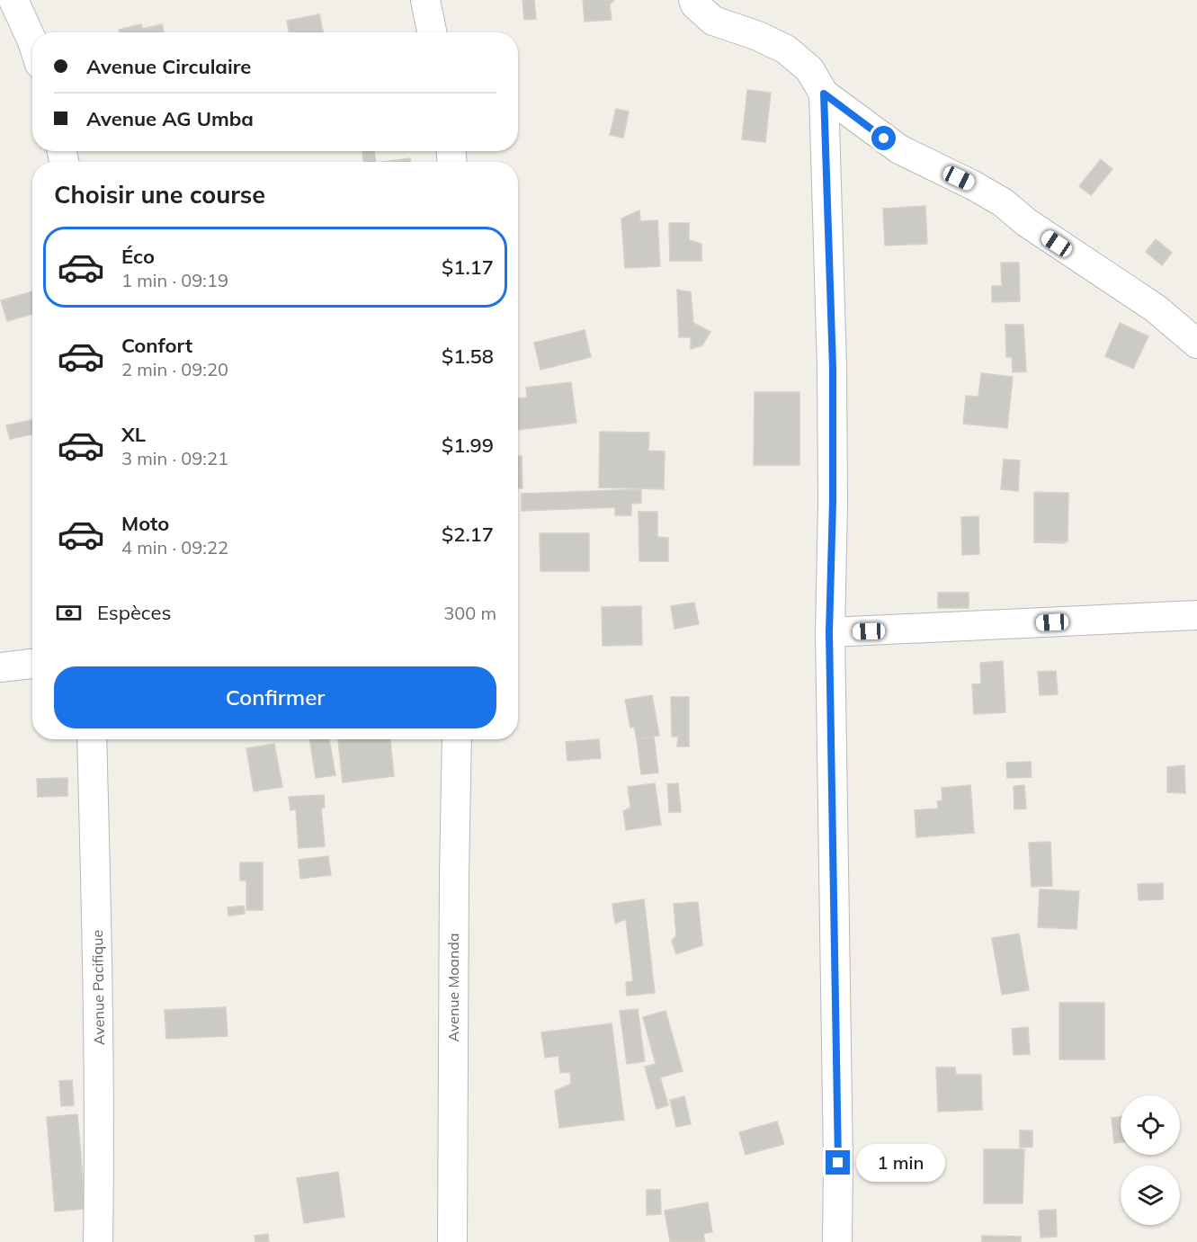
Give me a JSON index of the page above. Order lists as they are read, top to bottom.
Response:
{
  "streets": {
    "street": ["Avenue Pacifique", "Avenue Moanda"]
  },
  "page": {
    "banner": ["Avenue Circulaire", "Avenue AG Umba"],
    "heading": "Choisir une course",
    "list": [
      {
        "name": "Éco",
        "note": "1 min · 09:19",
        "value": "$1.17"
      },
      {
        "name": "Confort",
        "note": "2 min · 09:20",
        "value": "$1.58"
      },
      {
        "name": "XL",
        "note": "3 min · 09:21",
        "value": "$1.99"
      },
      {
        "name": "Moto",
        "note": "4 min · 09:22",
        "value": "$2.17"
      }
    ],
    "pay": ["Espèces", "300 m"],
    "buttons": "Confirmer",
    "bubble": "1 min"
  }
}
